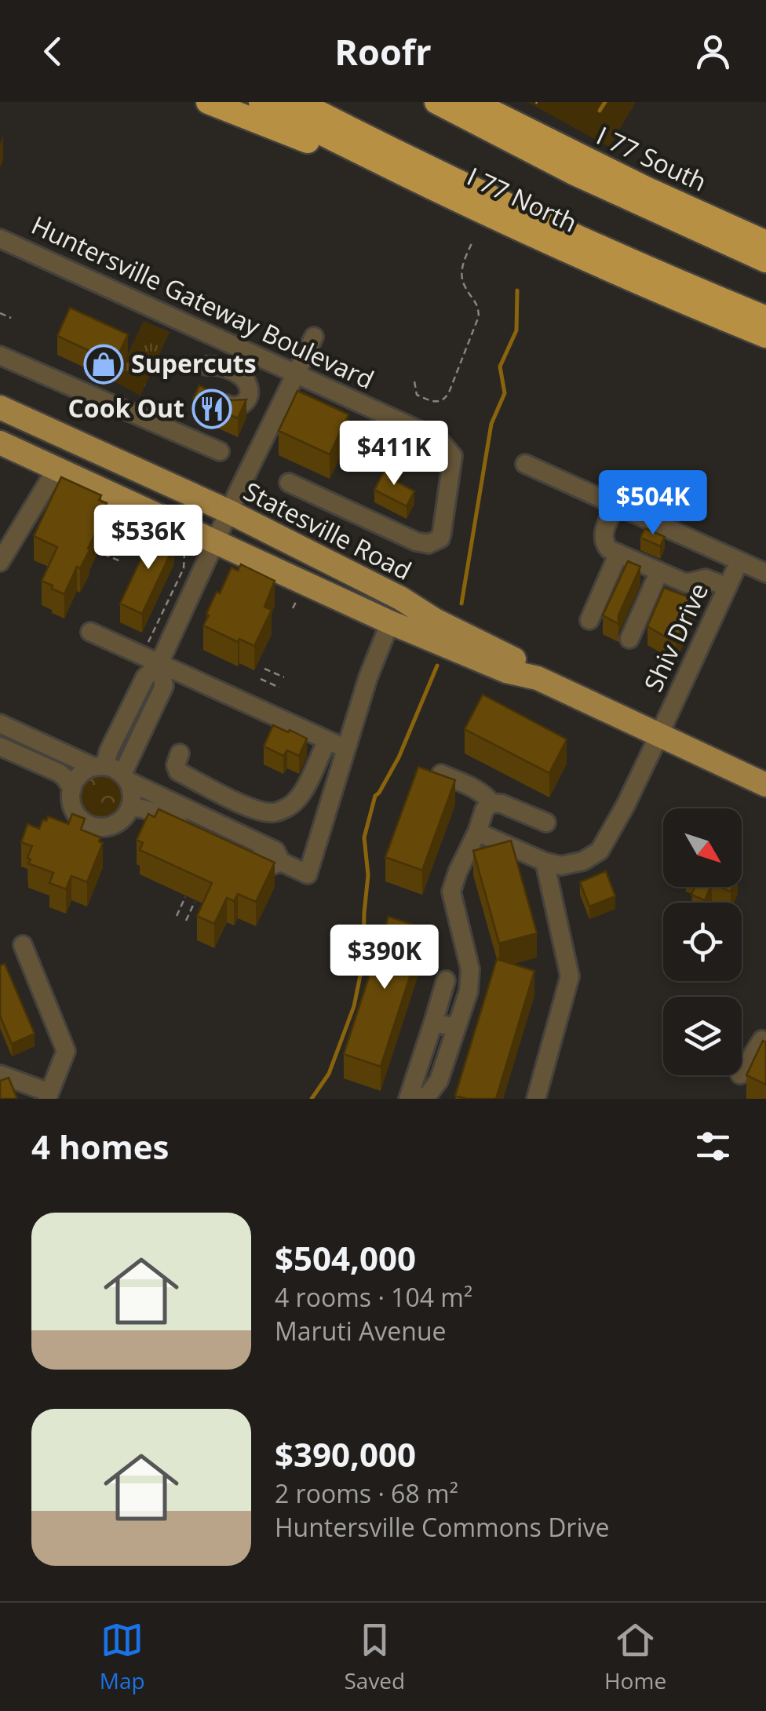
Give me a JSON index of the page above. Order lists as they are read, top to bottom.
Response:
{
  "streets": {
    "highway": ["I 77 South", "I 77 North"],
    "main road": ["Statesville Road"],
    "street": ["Huntersville Gateway Boulevard", "Shiv Drive"]
  },
  "crossings": [
    ["Statesville Road", "Shiv Drive"]
  ],
  "places": {
    "shop": ["Supercuts"],
    "restaurant": ["Cook Out"]
  },
  "north": "bottom right",
  "page": {
    "header": "Roofr",
    "price": [
      "$411K",
      "$504K",
      "$536K",
      "$390K"
    ],
    "heading": "4 homes",
    "list": [
      {
        "name": "$504,000",
        "note": "4 rooms · 104 m² · Maruti Avenue"
      },
      {
        "name": "$390,000",
        "note": "2 rooms · 68 m² · Huntersville Commons Drive"
      }
    ],
    "tabs": ["Map", "Saved", "Home"]
  }
}
